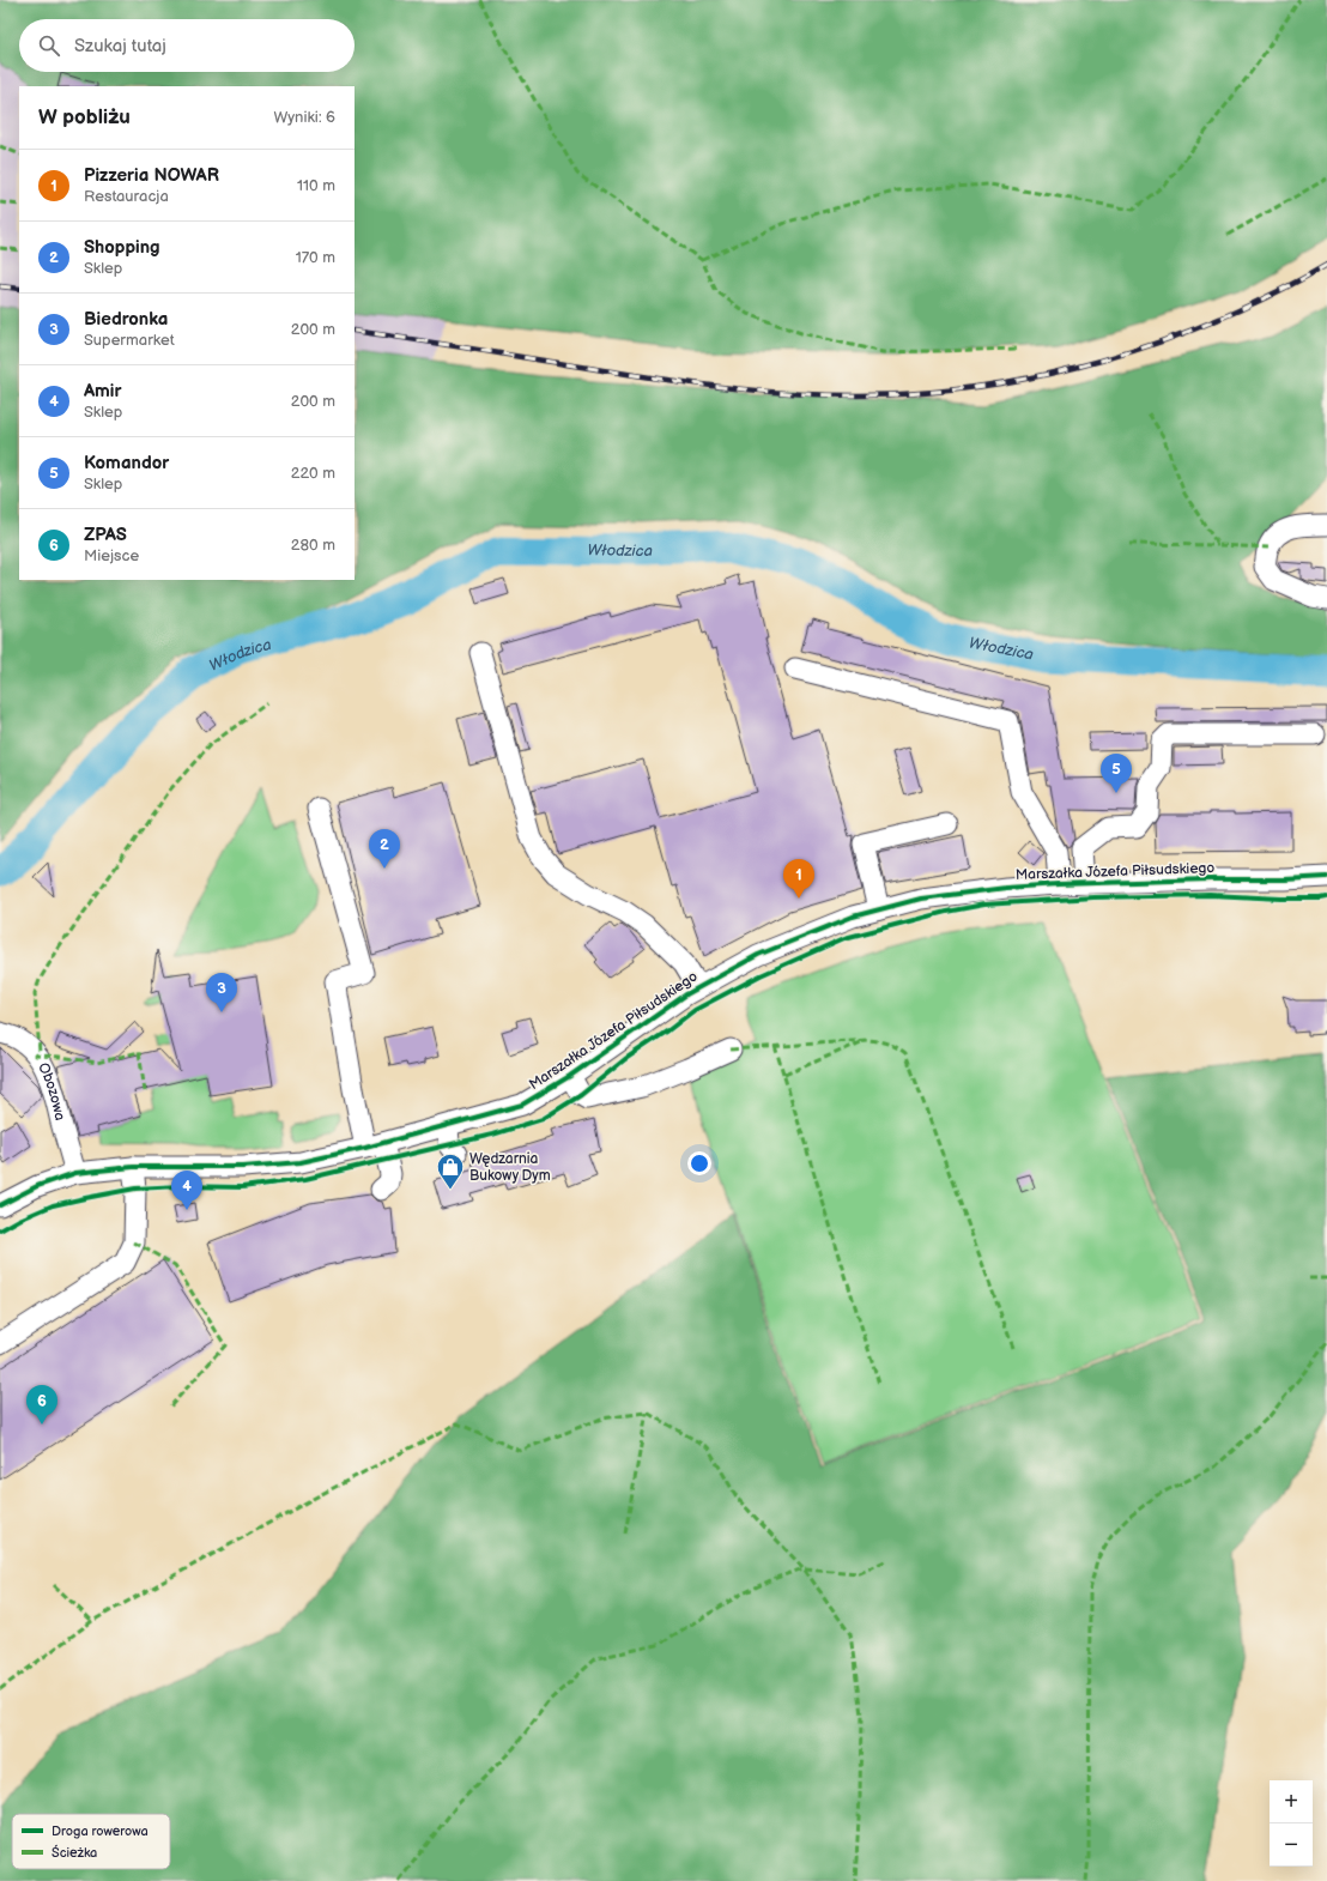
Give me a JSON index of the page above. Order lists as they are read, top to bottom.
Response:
{
  "streets": {
    "street": ["Marszałka Józefa Piłsudskiego", "Obozowa"]
  },
  "crossings": [
    ["Marszałka Józefa Piłsudskiego", "Obozowa"]
  ],
  "water": ["Włodzica"],
  "places": {
    "shop": ["Wędzarnia Bukowy Dym"]
  },
  "legend": ["Droga rowerowa", "Ścieżka"],
  "page": {
    "search": "Szukaj tutaj",
    "heading": ["W pobliżu", "Wyniki: 6"],
    "list": [
      {
        "mark": "1",
        "name": "Pizzeria NOWAR",
        "note": "Restauracja",
        "value": "110 m"
      },
      {
        "mark": "2",
        "name": "Shopping",
        "note": "Sklep",
        "value": "170 m"
      },
      {
        "mark": "3",
        "name": "Biedronka",
        "note": "Supermarket",
        "value": "200 m"
      },
      {
        "mark": "4",
        "name": "Amir",
        "note": "Sklep",
        "value": "200 m"
      },
      {
        "mark": "5",
        "name": "Komandor",
        "note": "Sklep",
        "value": "220 m"
      },
      {
        "mark": "6",
        "name": "ZPAS",
        "note": "Miejsce",
        "value": "280 m"
      }
    ],
    "pins": [
      "5",
      "2",
      "1",
      "3",
      "4",
      "6"
    ],
    "map_buttons": ["+", "−"]
  }
}
